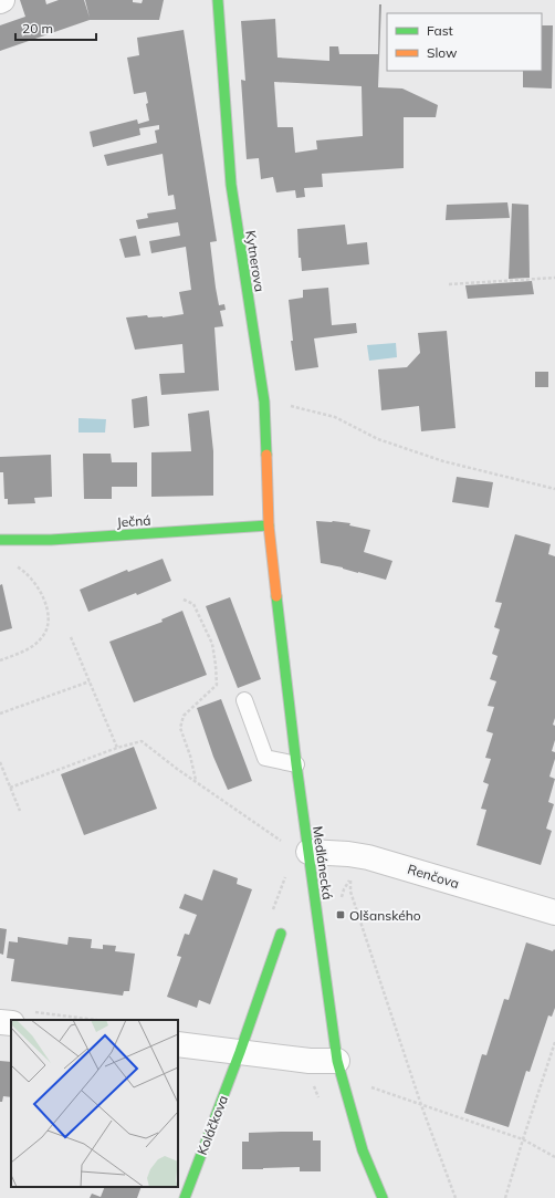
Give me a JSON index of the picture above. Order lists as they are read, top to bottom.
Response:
{
  "streets": {
    "street": [
      "Kytnerova",
      "Ječná",
      "Medlánecká",
      "Renčova",
      "Koláčkova"
    ]
  },
  "crossings": [
    ["Kytnerova", "Ječná"],
    ["Kytnerova", "Medlánecká"],
    ["Ječná", "Medlánecká"],
    ["Medlánecká", "Renčova"]
  ],
  "places": {
    "transit": ["Olšanského"]
  },
  "legend": ["Fast", "Slow"],
  "scale_bar": "20 m"
}
